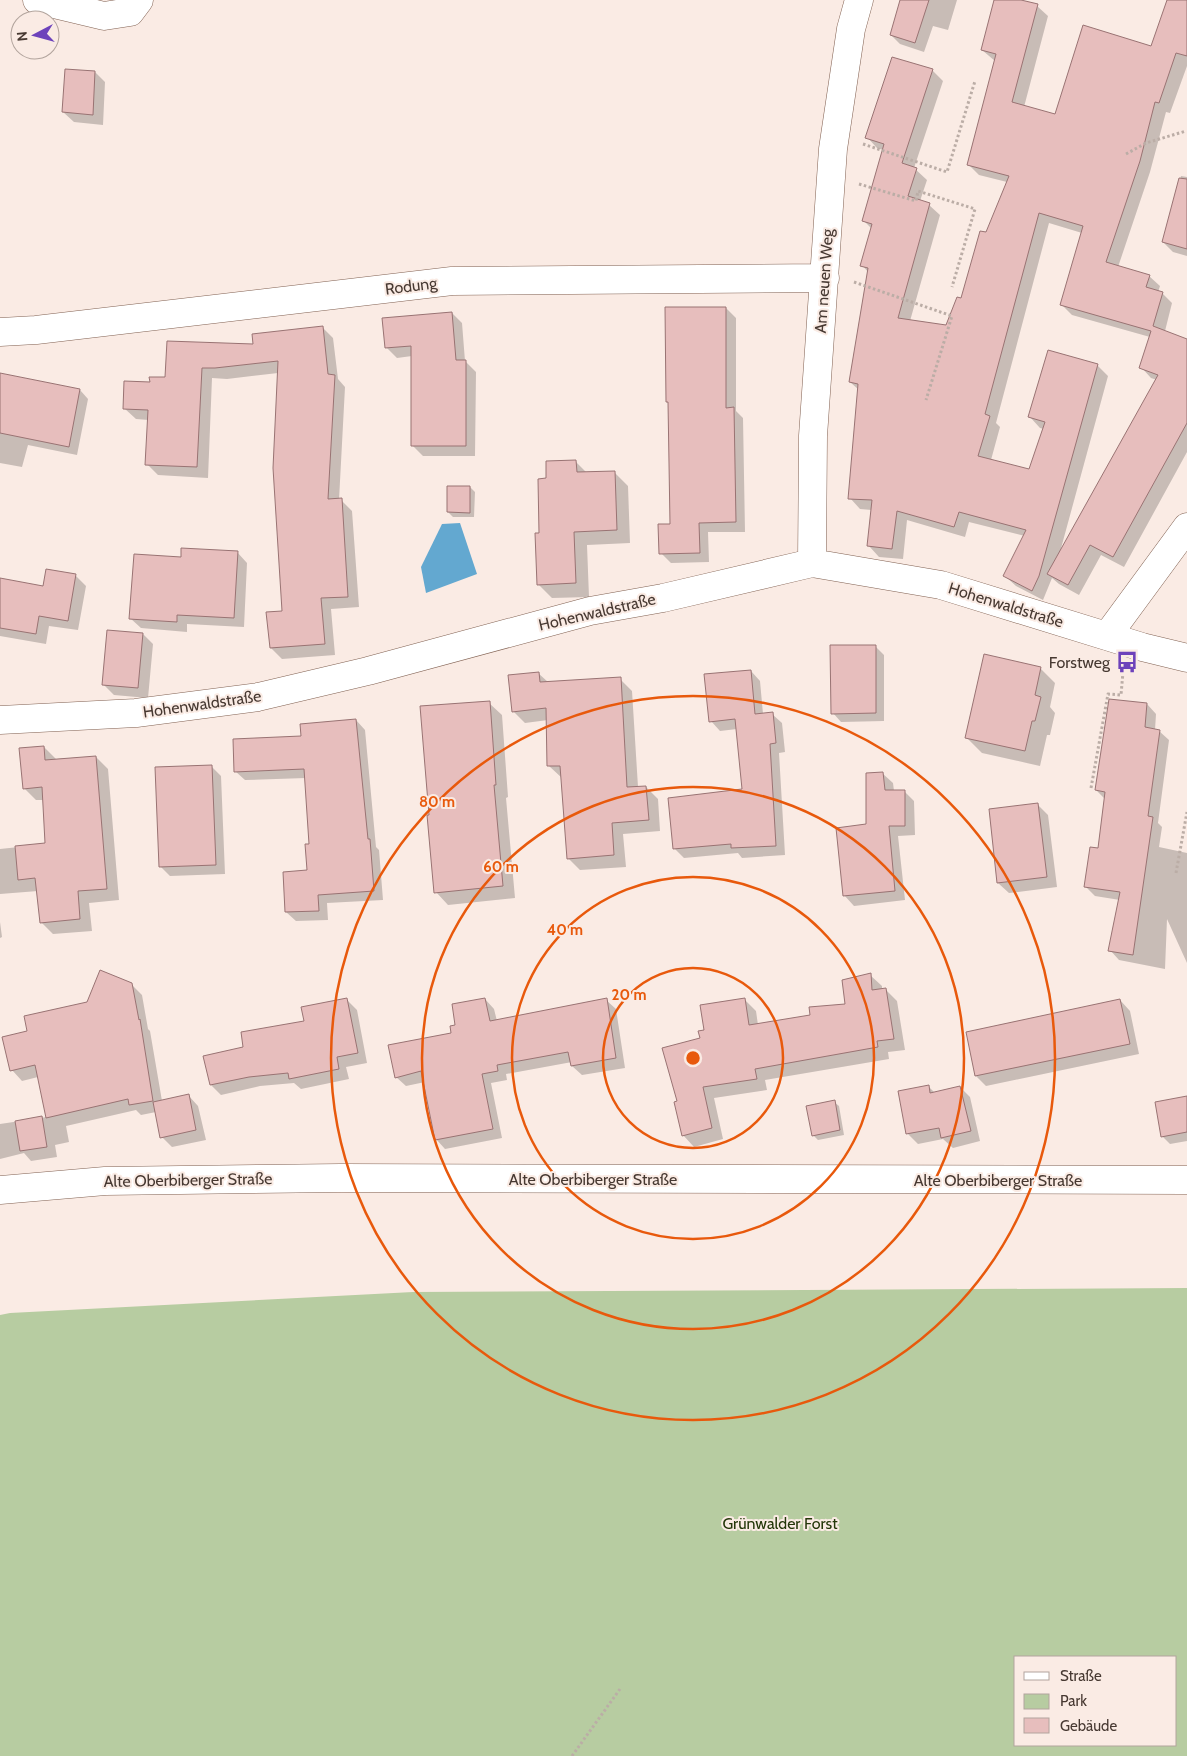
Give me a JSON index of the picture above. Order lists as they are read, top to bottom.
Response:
{
  "streets": {
    "street": [
      "Am neuen Weg",
      "Rodung",
      "Hohenwaldstraße",
      "Alte Oberbiberger Straße"
    ]
  },
  "crossings": [
    ["Am neuen Weg", "Rodung"],
    ["Am neuen Weg", "Hohenwaldstraße"]
  ],
  "parks": ["Grünwalder Forst"],
  "places": {
    "bus stop": ["Forstweg"]
  },
  "legend": ["Straße", "Park", "Gebäude"],
  "north": "left",
  "rings": [
    "80 m",
    "60 m",
    "40 m",
    "20 m"
  ]
}
